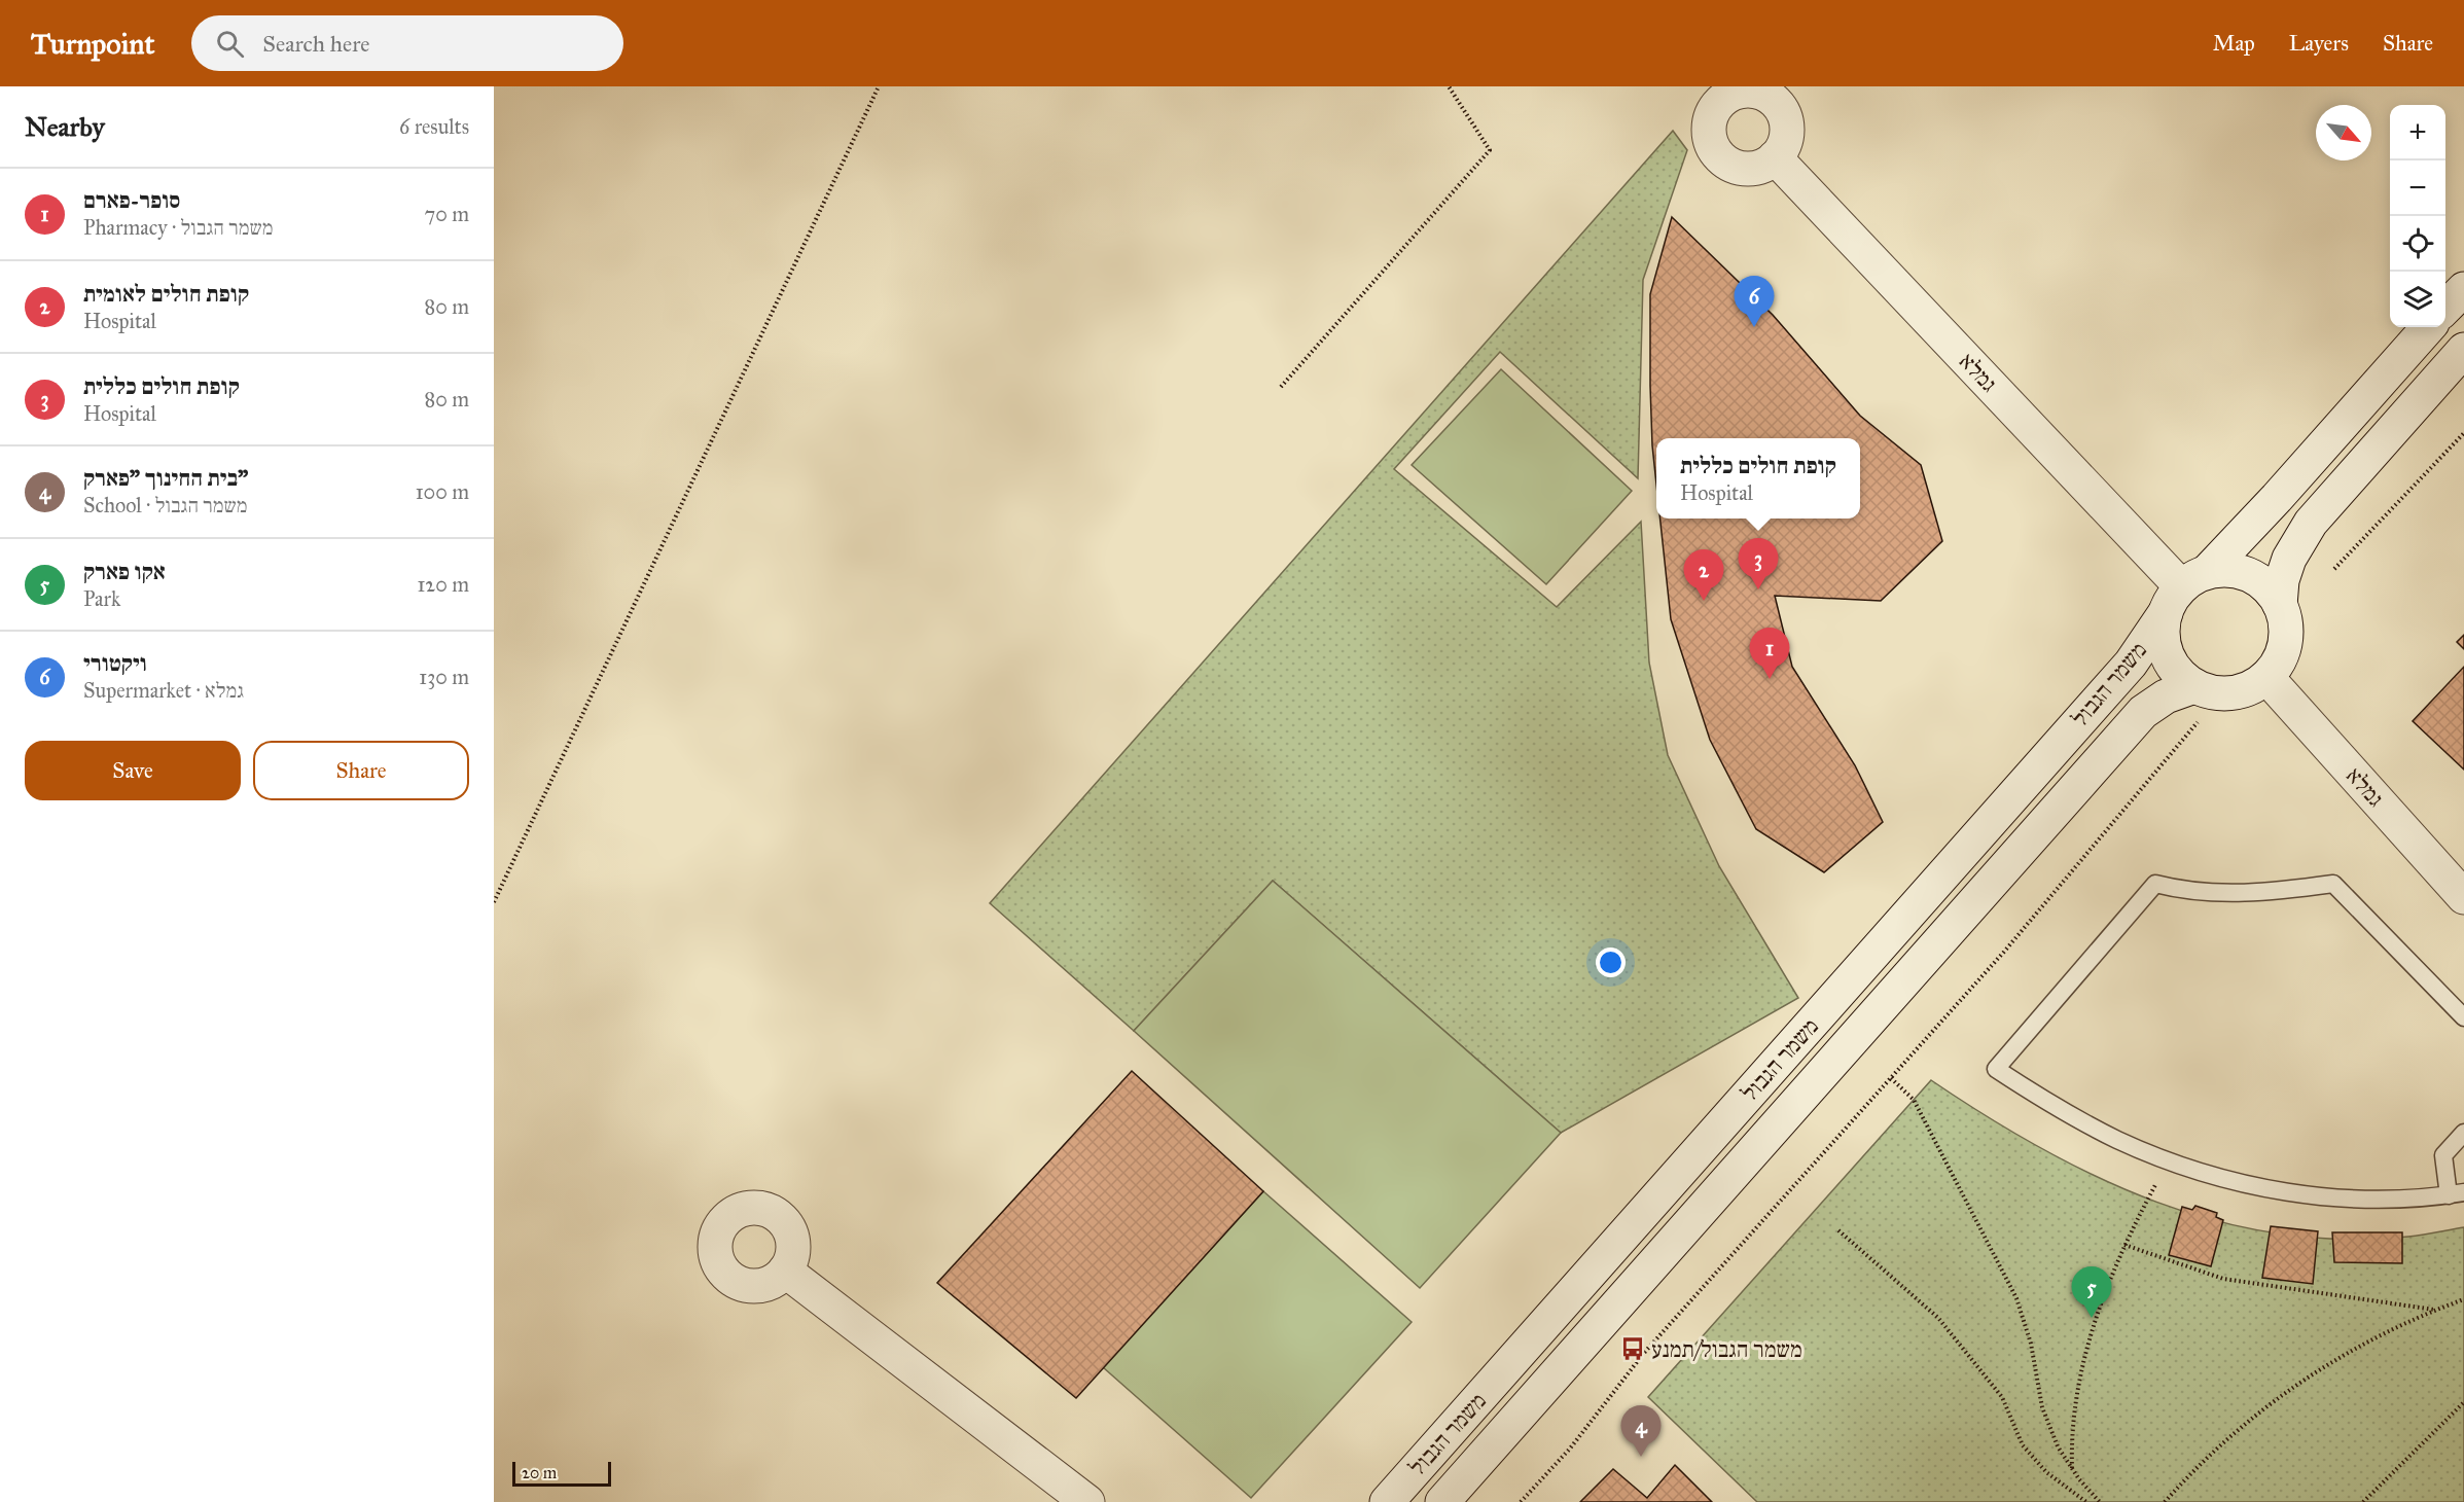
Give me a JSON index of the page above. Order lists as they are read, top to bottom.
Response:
{
  "streets": {
    "main road": ["גמלא", "משמר הגבול"]
  },
  "crossings": [
    ["גמלא", "משמר הגבול"]
  ],
  "places": {
    "bus stop": ["משמר הגבול/תמנע"]
  },
  "scale_bar": "20 m",
  "north": "bottom right",
  "page": {
    "header": "Turnpoint",
    "search": "Search here",
    "nav": ["Map", "Layers", "Share"],
    "heading": ["Nearby", "6 results"],
    "map_buttons": ["+", "−"],
    "list": [
      {
        "mark": "1",
        "name": "סופר-פארם",
        "note": "Pharmacy · משמר הגבול",
        "value": "70 m"
      },
      {
        "mark": "2",
        "name": "קופת חולים לאומית",
        "note": "Hospital",
        "value": "80 m"
      },
      {
        "mark": "3",
        "name": "קופת חולים כללית",
        "note": "Hospital",
        "value": "80 m"
      },
      {
        "mark": "4",
        "name": "בית החינוך \"פארק\"",
        "note": "School · משמר הגבול",
        "value": "100 m"
      },
      {
        "mark": "5",
        "name": "אקו פארק",
        "note": "Park",
        "value": "120 m"
      },
      {
        "mark": "6",
        "name": "ויקטורי",
        "note": "Supermarket · גמלא",
        "value": "130 m"
      }
    ],
    "pins": [
      "6",
      "3",
      "2",
      "1",
      "5",
      "4"
    ],
    "popup": ["קופת חולים כללית", "Hospital"],
    "buttons": ["Save", "Share"],
    "scale": "20 m"
  }
}
